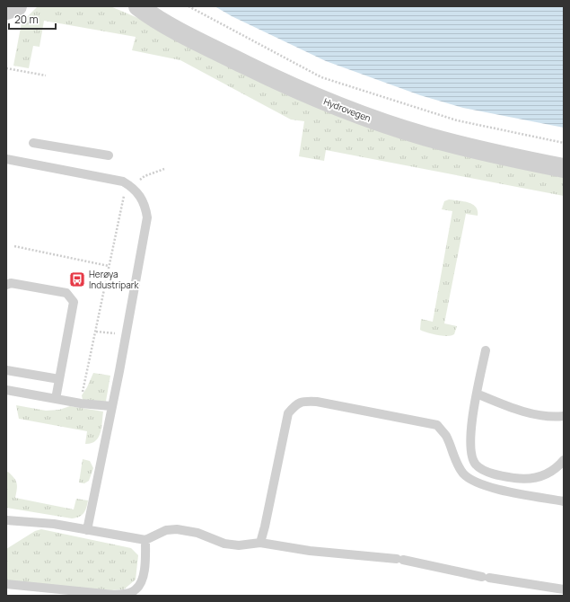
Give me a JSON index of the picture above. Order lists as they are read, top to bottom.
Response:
{
  "streets": {
    "street": ["Hydrovegen"]
  },
  "places": {
    "bus stop": ["Herøya Industripark"]
  },
  "scale_bar": "20 m"
}
